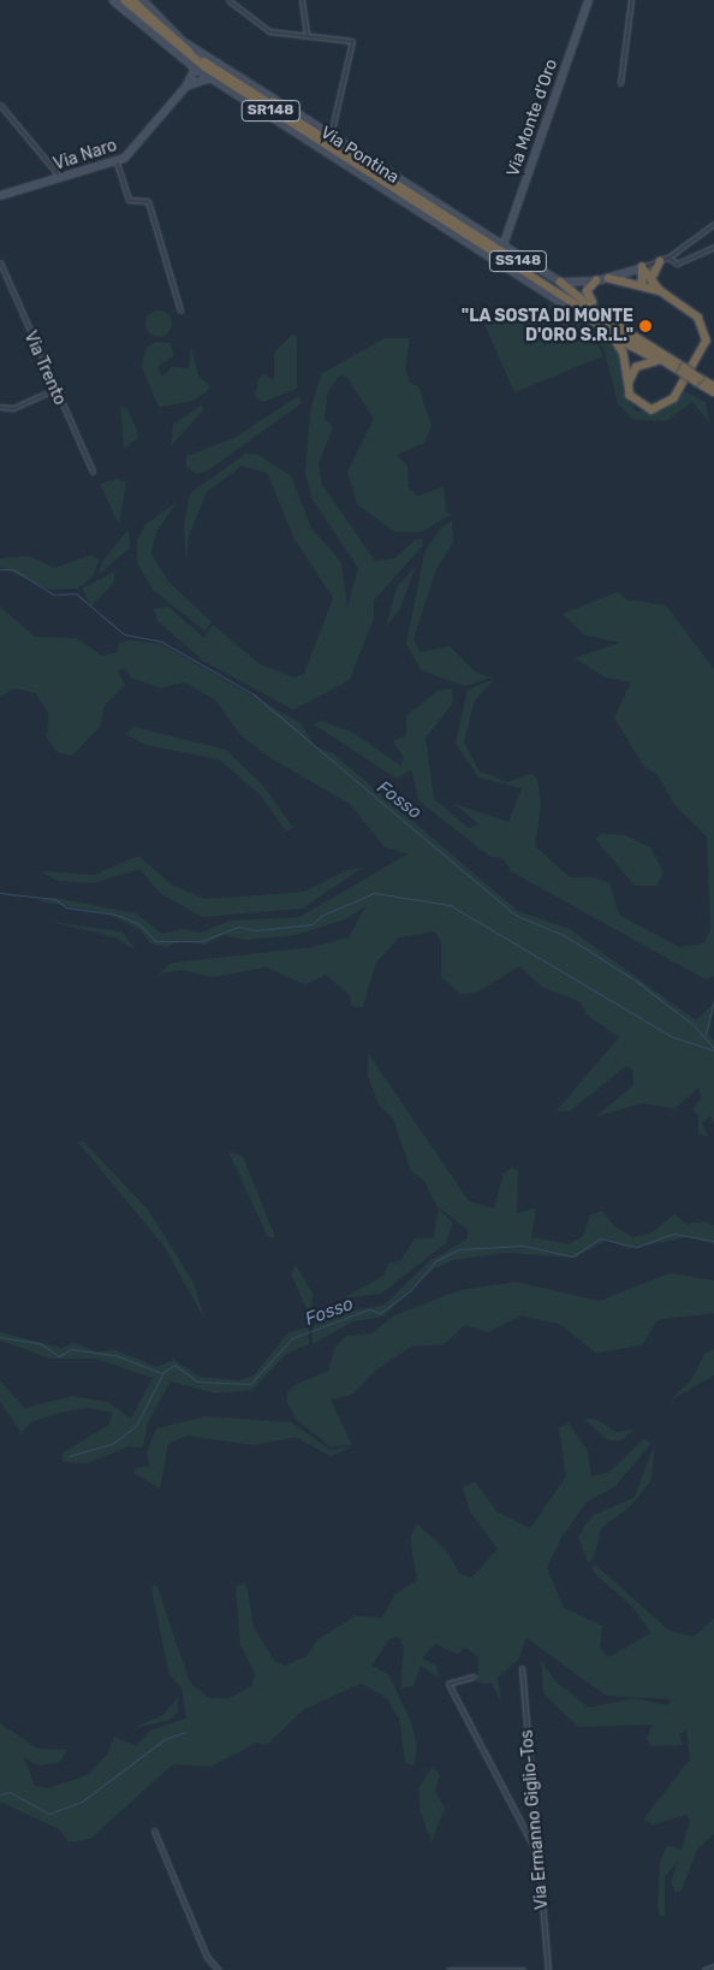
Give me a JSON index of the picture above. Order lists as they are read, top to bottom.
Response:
{
  "streets": {
    "highway": ["SR148", "SS148"],
    "street": [
      "Via Monte d'Oro",
      "Via Naro",
      "Via Pontina",
      "Via Trento",
      "Via Ermanno Giglio-Tos"
    ]
  },
  "crossings": [
    ["SR148", "SS148"],
    ["Via Monte d'Oro", "Via Pontina"],
    ["Via Naro", "Via Pontina"]
  ],
  "water": ["Fosso"],
  "places": ["\"LA SOSTA DI MONTE D'ORO S.R.L.\""]
}
